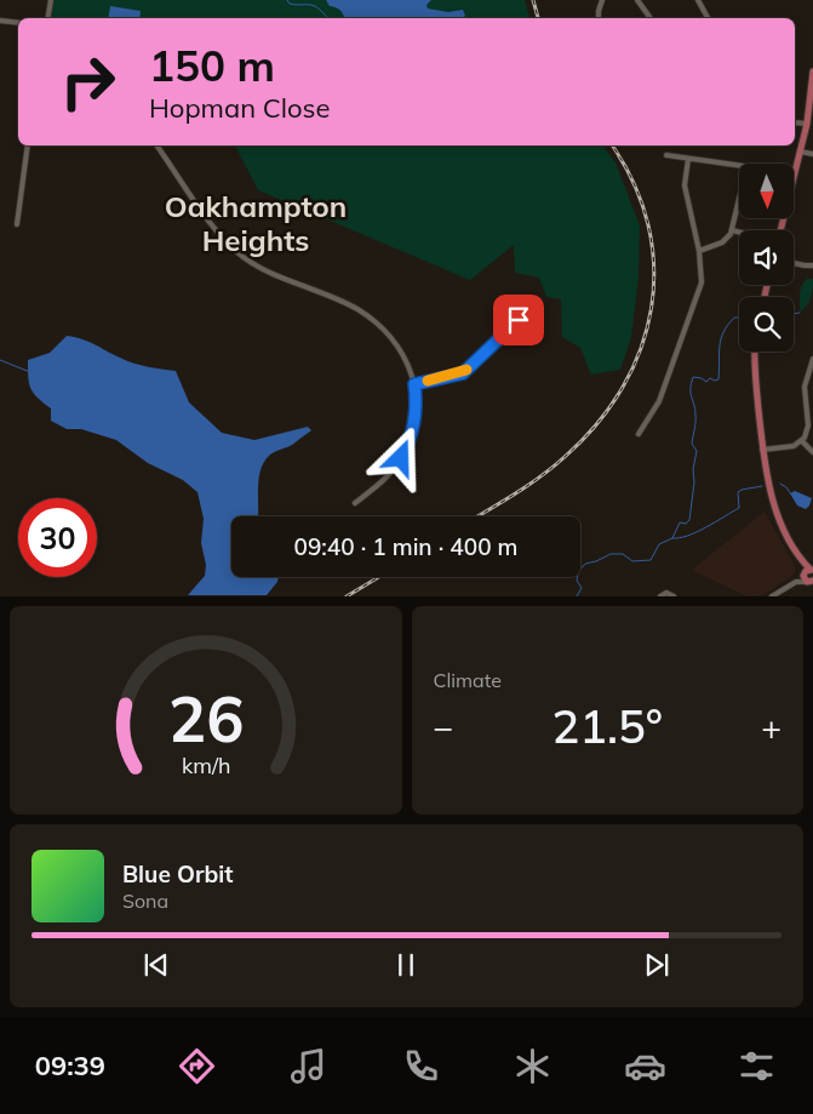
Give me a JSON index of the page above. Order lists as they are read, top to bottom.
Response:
{
  "districts": ["Oakhampton Heights"],
  "north": "bottom",
  "page": {
    "turn": ["150 m", "Hopman Close"],
    "limit": "30",
    "trip": "09:40 · 1 min · 400 m",
    "tile": "Climate",
    "heat": ["−", "21.5°", "+"],
    "song": ["Blue Orbit", "Sona"],
    "tabs": "09:39",
    "gauge": ["26", "km/h"]
  }
}
